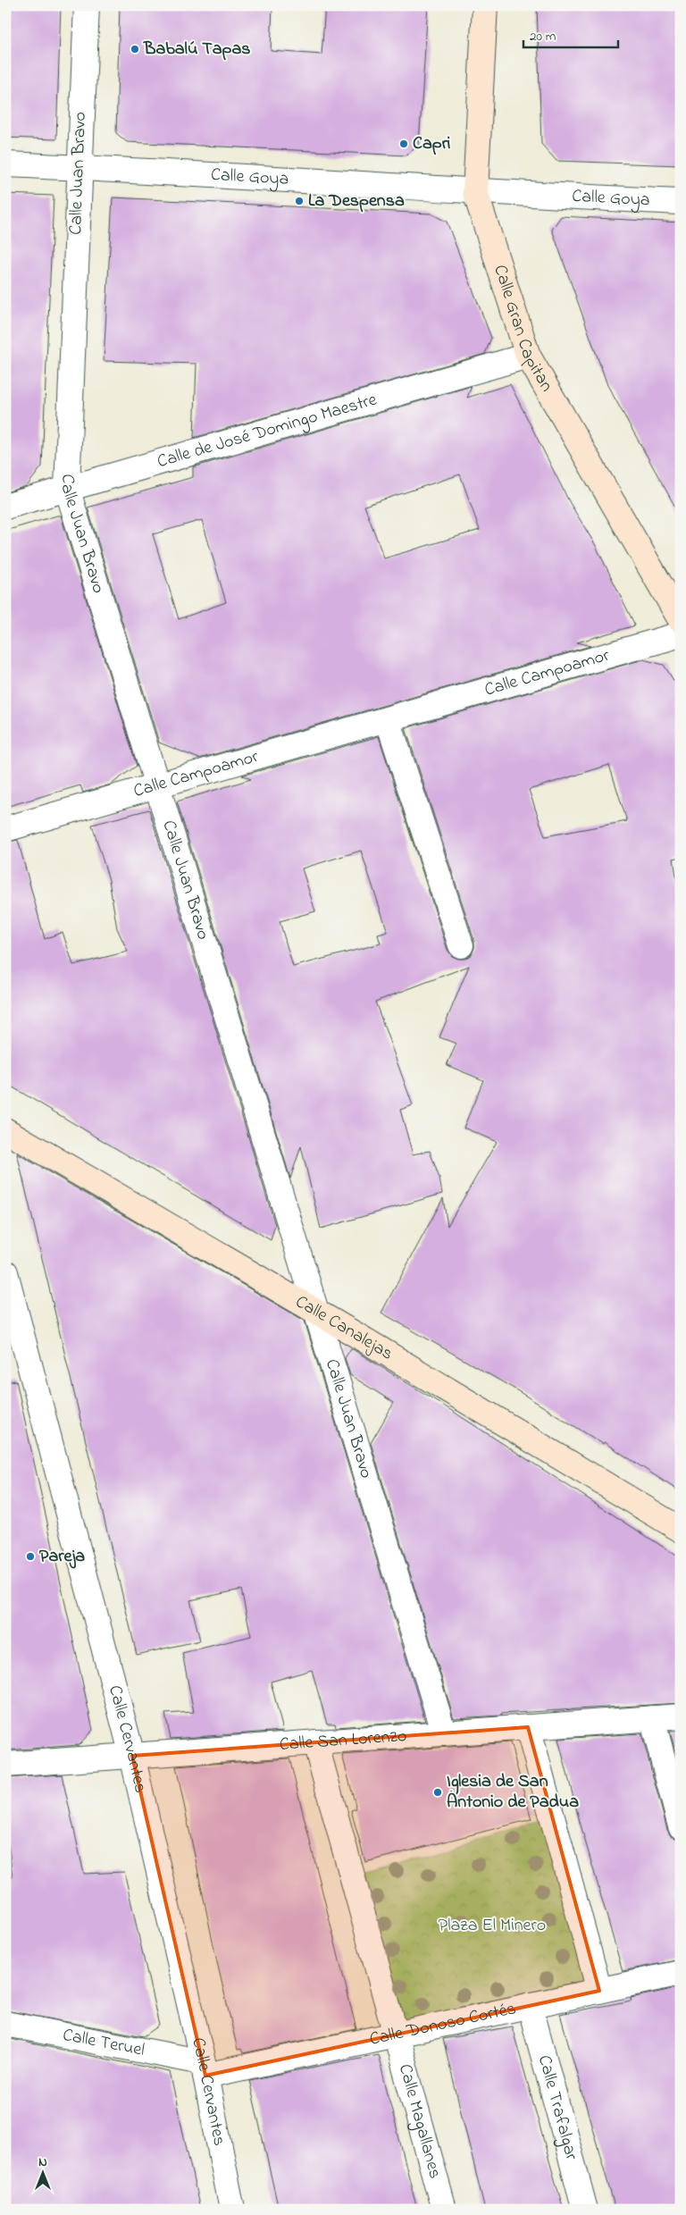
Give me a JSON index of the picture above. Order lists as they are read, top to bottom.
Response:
{
  "streets": {
    "main road": ["Calle Gran Capitan", "Calle Canalejas"],
    "street": [
      "Calle Juan Bravo",
      "Calle Goya",
      "Calle de José Domingo Maestre",
      "Calle Campoamor",
      "Calle Cervantes",
      "Calle San Lorenzo",
      "Calle Donoso Cortés",
      "Calle Teruel",
      "Calle Trafalgar",
      "Calle Magallanes"
    ]
  },
  "crossings": [
    ["Calle Juan Bravo", "Calle Goya"],
    ["Calle Juan Bravo", "Calle de José Domingo Maestre"],
    ["Calle Juan Bravo", "Calle Campoamor"],
    ["Calle Juan Bravo", "Calle Canalejas"],
    ["Calle Juan Bravo", "Calle San Lorenzo"],
    ["Calle Goya", "Calle Gran Capitan"],
    ["Calle Gran Capitan", "Calle de José Domingo Maestre"],
    ["Calle Cervantes", "Calle San Lorenzo"],
    ["Calle Cervantes", "Calle Donoso Cortés"],
    ["Calle Cervantes", "Calle Teruel"],
    ["Calle Donoso Cortés", "Calle Teruel"],
    ["Calle Donoso Cortés", "Calle Trafalgar"],
    ["Calle Donoso Cortés", "Calle Magallanes"]
  ],
  "parks": ["Plaza El Minero"],
  "places": [
    "Babalú Tapas",
    "Capri",
    "La Despensa",
    "Pareja",
    "Iglesia de San Antonio de Padua"
  ],
  "scale_bar": "20 m",
  "north": "top"
}
